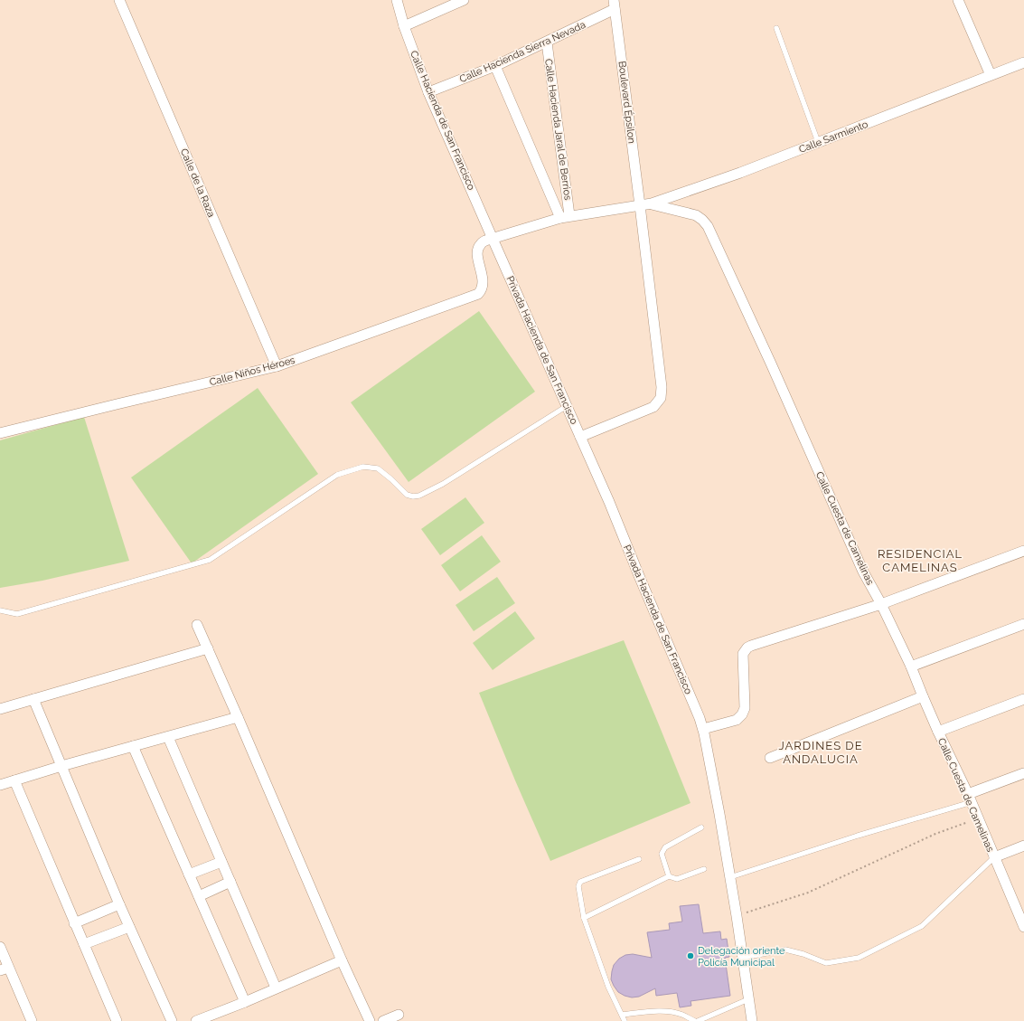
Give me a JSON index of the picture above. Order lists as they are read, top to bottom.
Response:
{
  "streets": {
    "street": [
      "Calle Hacienda Sierra Nevada",
      "Boulevard Épsilon",
      "Calle Hacienda de San Francisco",
      "Calle Hacienda Jaral de Berrios",
      "Calle Sarmiento",
      "Calle de la Raza",
      "Privada Hacienda de San Francisco",
      "Calle Niños Héroes",
      "Calle Cuesta de Camelinas"
    ]
  },
  "crossings": [
    ["Calle Hacienda Sierra Nevada", "Boulevard Épsilon"],
    ["Calle Hacienda Sierra Nevada", "Calle Hacienda de San Francisco"],
    ["Calle Hacienda Sierra Nevada", "Calle Hacienda Jaral de Berrios"],
    ["Boulevard Épsilon", "Calle Sarmiento"],
    ["Boulevard Épsilon", "Privada Hacienda de San Francisco"],
    ["Calle Hacienda de San Francisco", "Calle Sarmiento"],
    ["Calle Hacienda de San Francisco", "Privada Hacienda de San Francisco"],
    ["Calle Hacienda de San Francisco", "Calle Niños Héroes"],
    ["Calle Hacienda Jaral de Berrios", "Calle Sarmiento"],
    ["Calle Sarmiento", "Privada Hacienda de San Francisco"],
    ["Calle Sarmiento", "Calle Niños Héroes"],
    ["Calle Sarmiento", "Calle Cuesta de Camelinas"],
    ["Calle de la Raza", "Calle Niños Héroes"],
    ["Privada Hacienda de San Francisco", "Calle Niños Héroes"]
  ],
  "districts": ["RESIDENCIAL CAMELINAS", "JARDINES DE ANDALUCIA"],
  "places": ["Delegación oriente Policía Municipal"]
}
